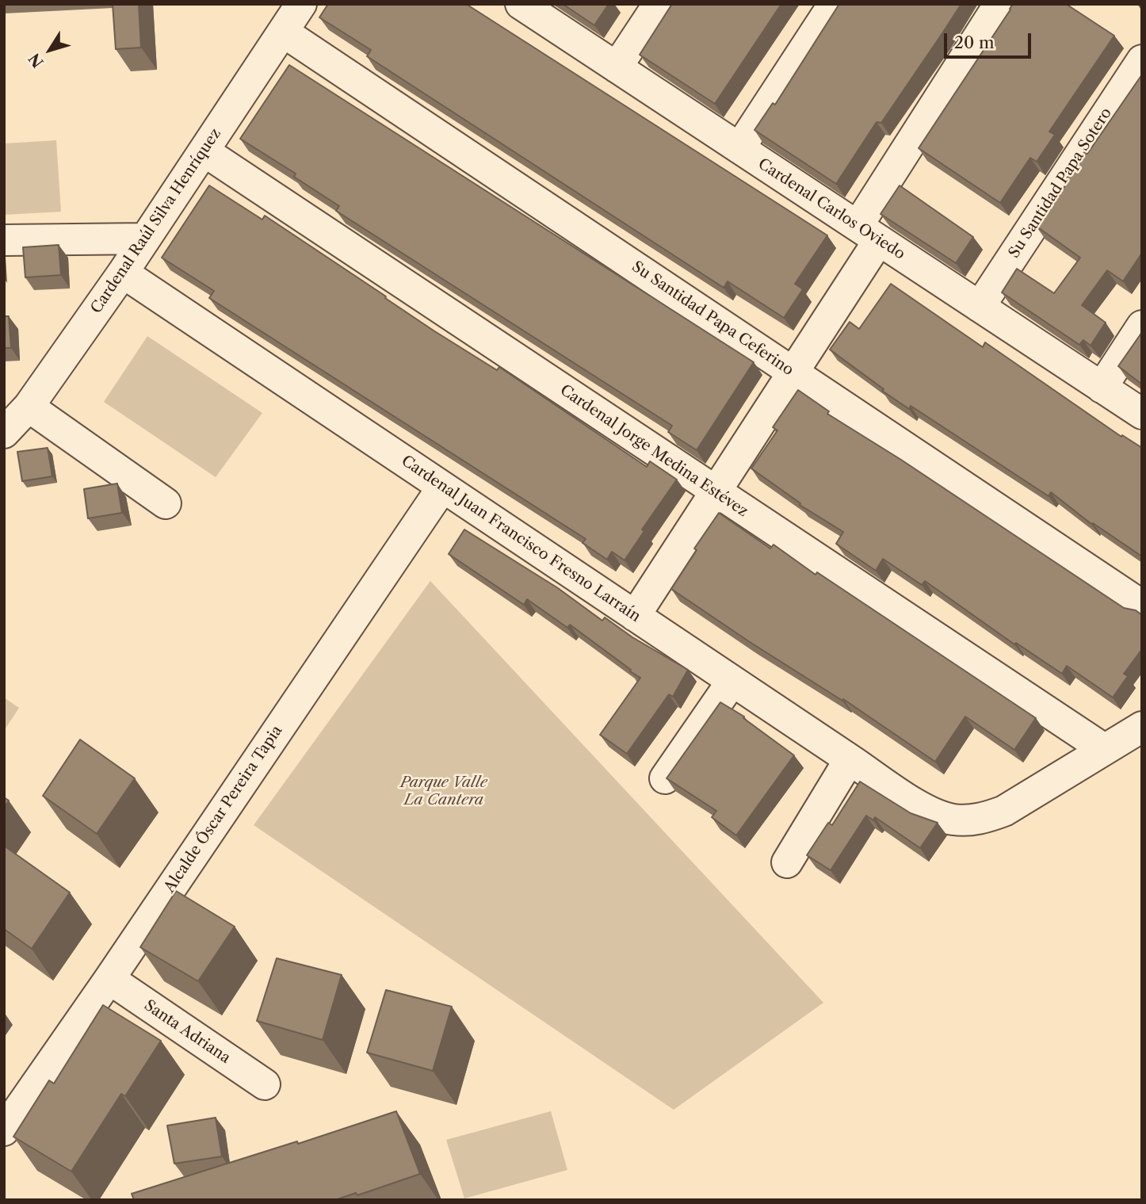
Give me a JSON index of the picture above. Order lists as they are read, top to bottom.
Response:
{
  "streets": {
    "street": [
      "Su Santidad Papa Sotero",
      "Cardenal Carlos Oviedo",
      "Cardenal Raúl Silva Henríquez",
      "Su Santidad Papa Ceferino",
      "Cardenal Jorge Medina Estévez",
      "Cardenal Juan Francisco Fresno Larraín",
      "Alcalde Óscar Pereira Tapia",
      "Santa Adriana"
    ]
  },
  "crossings": [
    ["Su Santidad Papa Sotero", "Cardenal Carlos Oviedo"],
    ["Cardenal Raúl Silva Henríquez", "Su Santidad Papa Ceferino"],
    ["Cardenal Raúl Silva Henríquez", "Cardenal Jorge Medina Estévez"],
    ["Cardenal Raúl Silva Henríquez", "Cardenal Juan Francisco Fresno Larraín"],
    ["Cardenal Jorge Medina Estévez", "Cardenal Juan Francisco Fresno Larraín"],
    ["Cardenal Juan Francisco Fresno Larraín", "Alcalde Óscar Pereira Tapia"],
    ["Alcalde Óscar Pereira Tapia", "Santa Adriana"]
  ],
  "parks": ["Parque Valle La Cantera"],
  "scale_bar": "20 m",
  "north": "bottom left"
}
